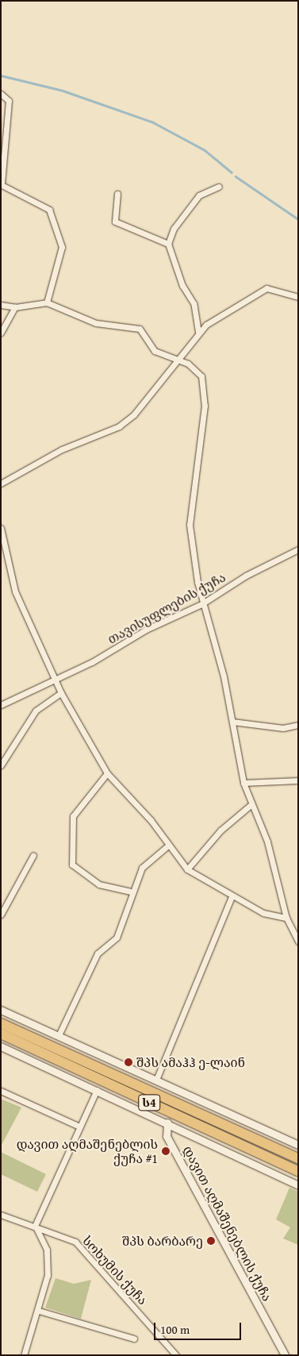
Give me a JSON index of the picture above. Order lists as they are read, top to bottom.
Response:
{
  "streets": {
    "highway": ["ს4"],
    "street": ["თავისუფლების ქუჩა", "დავით აღმაშენებლის ქუჩა", "სოხუმის ქუჩა"]
  },
  "places": ["შპს ამაჰჰ ე-ლაინ", "დავით აღმაშენებლის ქუჩა #1", "შპს ბარბარე"],
  "scale_bar": "100 m"
}
